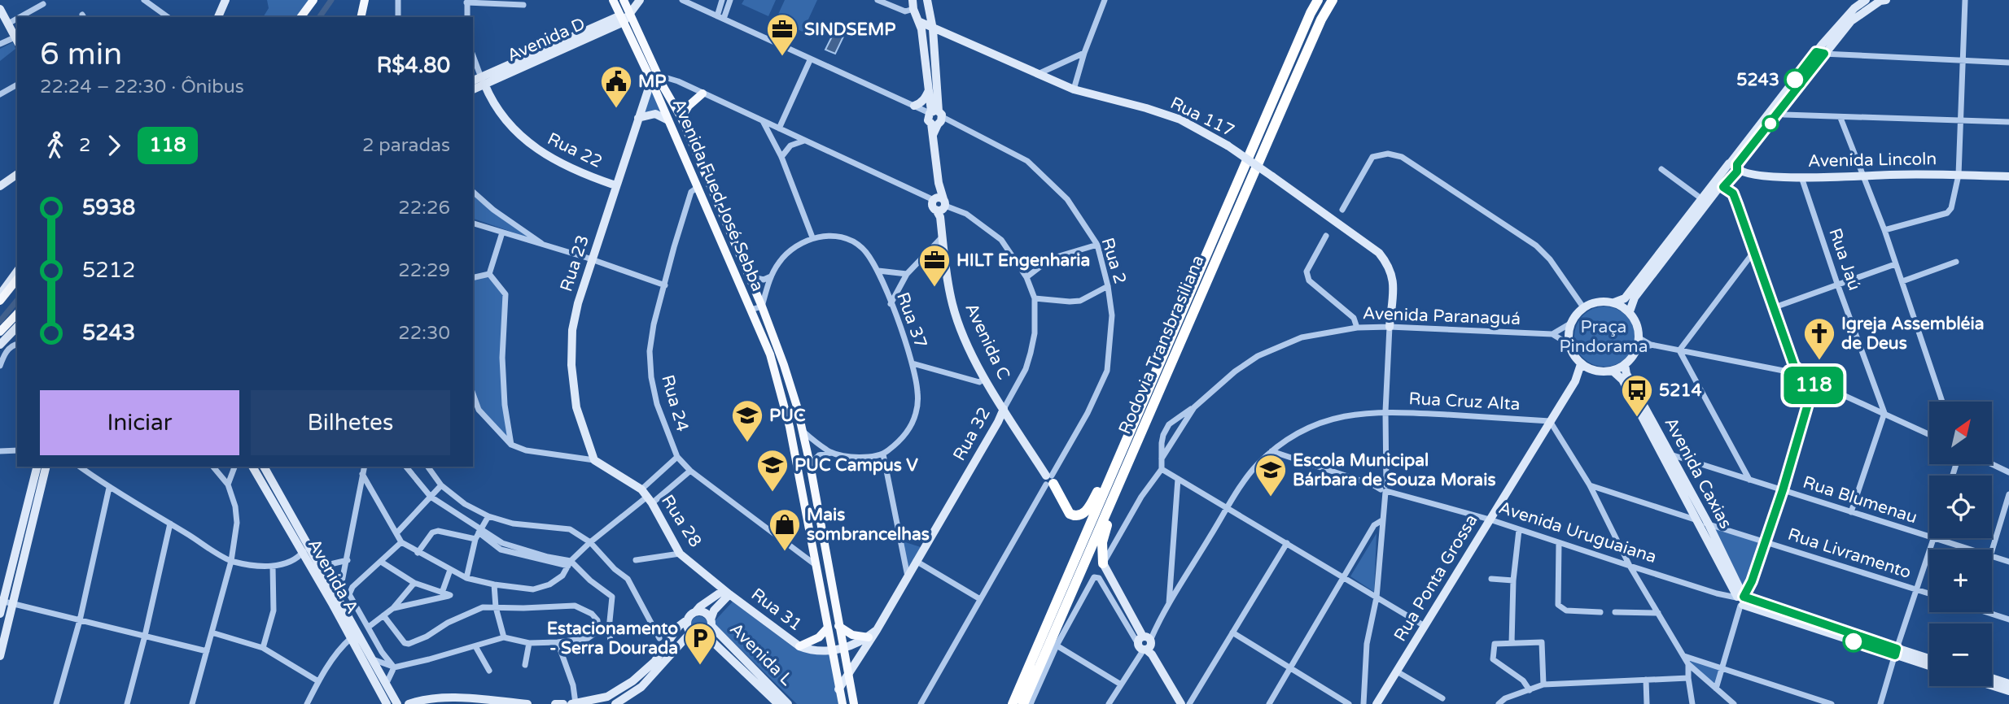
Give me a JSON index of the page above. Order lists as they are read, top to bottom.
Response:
{
  "streets": {
    "highway": ["Rodovia Transbrasiliana"],
    "main road": ["Avenida Fued José Sebba"],
    "street": [
      "Avenida D",
      "Rua 117",
      "Rua 22",
      "Avenida Lincoln",
      "Rua Jaú",
      "Rua 2",
      "Rua 23",
      "Avenida Paranaguá",
      "Rua 37",
      "Avenida C",
      "Rua Cruz Alta",
      "Rua 24",
      "Rua 32",
      "Avenida Caxias",
      "Rua Blumenau",
      "Rua 28",
      "Avenida Uruguaiana",
      "Rua Livramento",
      "Avenida A",
      "Rua Ponta Grossa",
      "Rua 31",
      "Avenida L"
    ]
  },
  "crossings": [
    ["Avenida D", "Rua 22"],
    ["Avenida D", "Avenida Fued José Sebba"],
    ["Rua 117", "Avenida Paranaguá"],
    ["Rua 22", "Rua 23"],
    ["Avenida Lincoln", "Rua Jaú"],
    ["Avenida Fued José Sebba", "Rua 23"],
    ["Avenida Fued José Sebba", "Rua 37"],
    ["Avenida Fued José Sebba", "Rua 24"],
    ["Avenida Fued José Sebba", "Rua 32"],
    ["Avenida Fued José Sebba", "Rua 31"],
    ["Rua 2", "Avenida C"],
    ["Rua 23", "Rua 32"],
    ["Rua 23", "Rua 28"],
    ["Avenida Paranaguá", "Avenida Caxias"],
    ["Avenida Paranaguá", "Rua Ponta Grossa"],
    ["Avenida C", "Rua 32"],
    ["Rua Cruz Alta", "Avenida Uruguaiana"],
    ["Rua Cruz Alta", "Rua Ponta Grossa"],
    ["Rua 32", "Rua 31"],
    ["Avenida Caxias", "Rua Blumenau"],
    ["Avenida Caxias", "Avenida Uruguaiana"],
    ["Avenida Caxias", "Rua Livramento"],
    ["Avenida Caxias", "Rua Ponta Grossa"],
    ["Rua 28", "Rua 31"],
    ["Avenida Uruguaiana", "Rua Ponta Grossa"]
  ],
  "parks": ["Praça Pindorama"],
  "places": {
    "office": ["SINDSEMP", "HILT Engenharia"],
    "other": ["5243"],
    "public building": ["MP"],
    "church": ["Igreja Assembléia de Deus"],
    "bus stop": ["5214"],
    "school or university": ["PUC", "PUC Campus V", "Escola Municipal Bárbara de Souza Morais"],
    "shop": ["Mais sombrancelhas"],
    "parking": ["Estacionamento - Serra Dourada"]
  },
  "lines": ["bus line 118"],
  "north": "top right",
  "page": {
    "on_map": "118",
    "heading": ["6 min", "22:24 – 22:30 · Ônibus", "R$4.80"],
    "legs": ["2", "118", "2 paradas"],
    "list": [
      {
        "name": "5938",
        "value": "22:26"
      },
      {
        "name": "5212",
        "value": "22:29"
      },
      {
        "name": "5243",
        "value": "22:30"
      }
    ],
    "buttons": ["Iniciar", "Bilhetes"],
    "map_buttons": ["+", "−"]
  }
}
